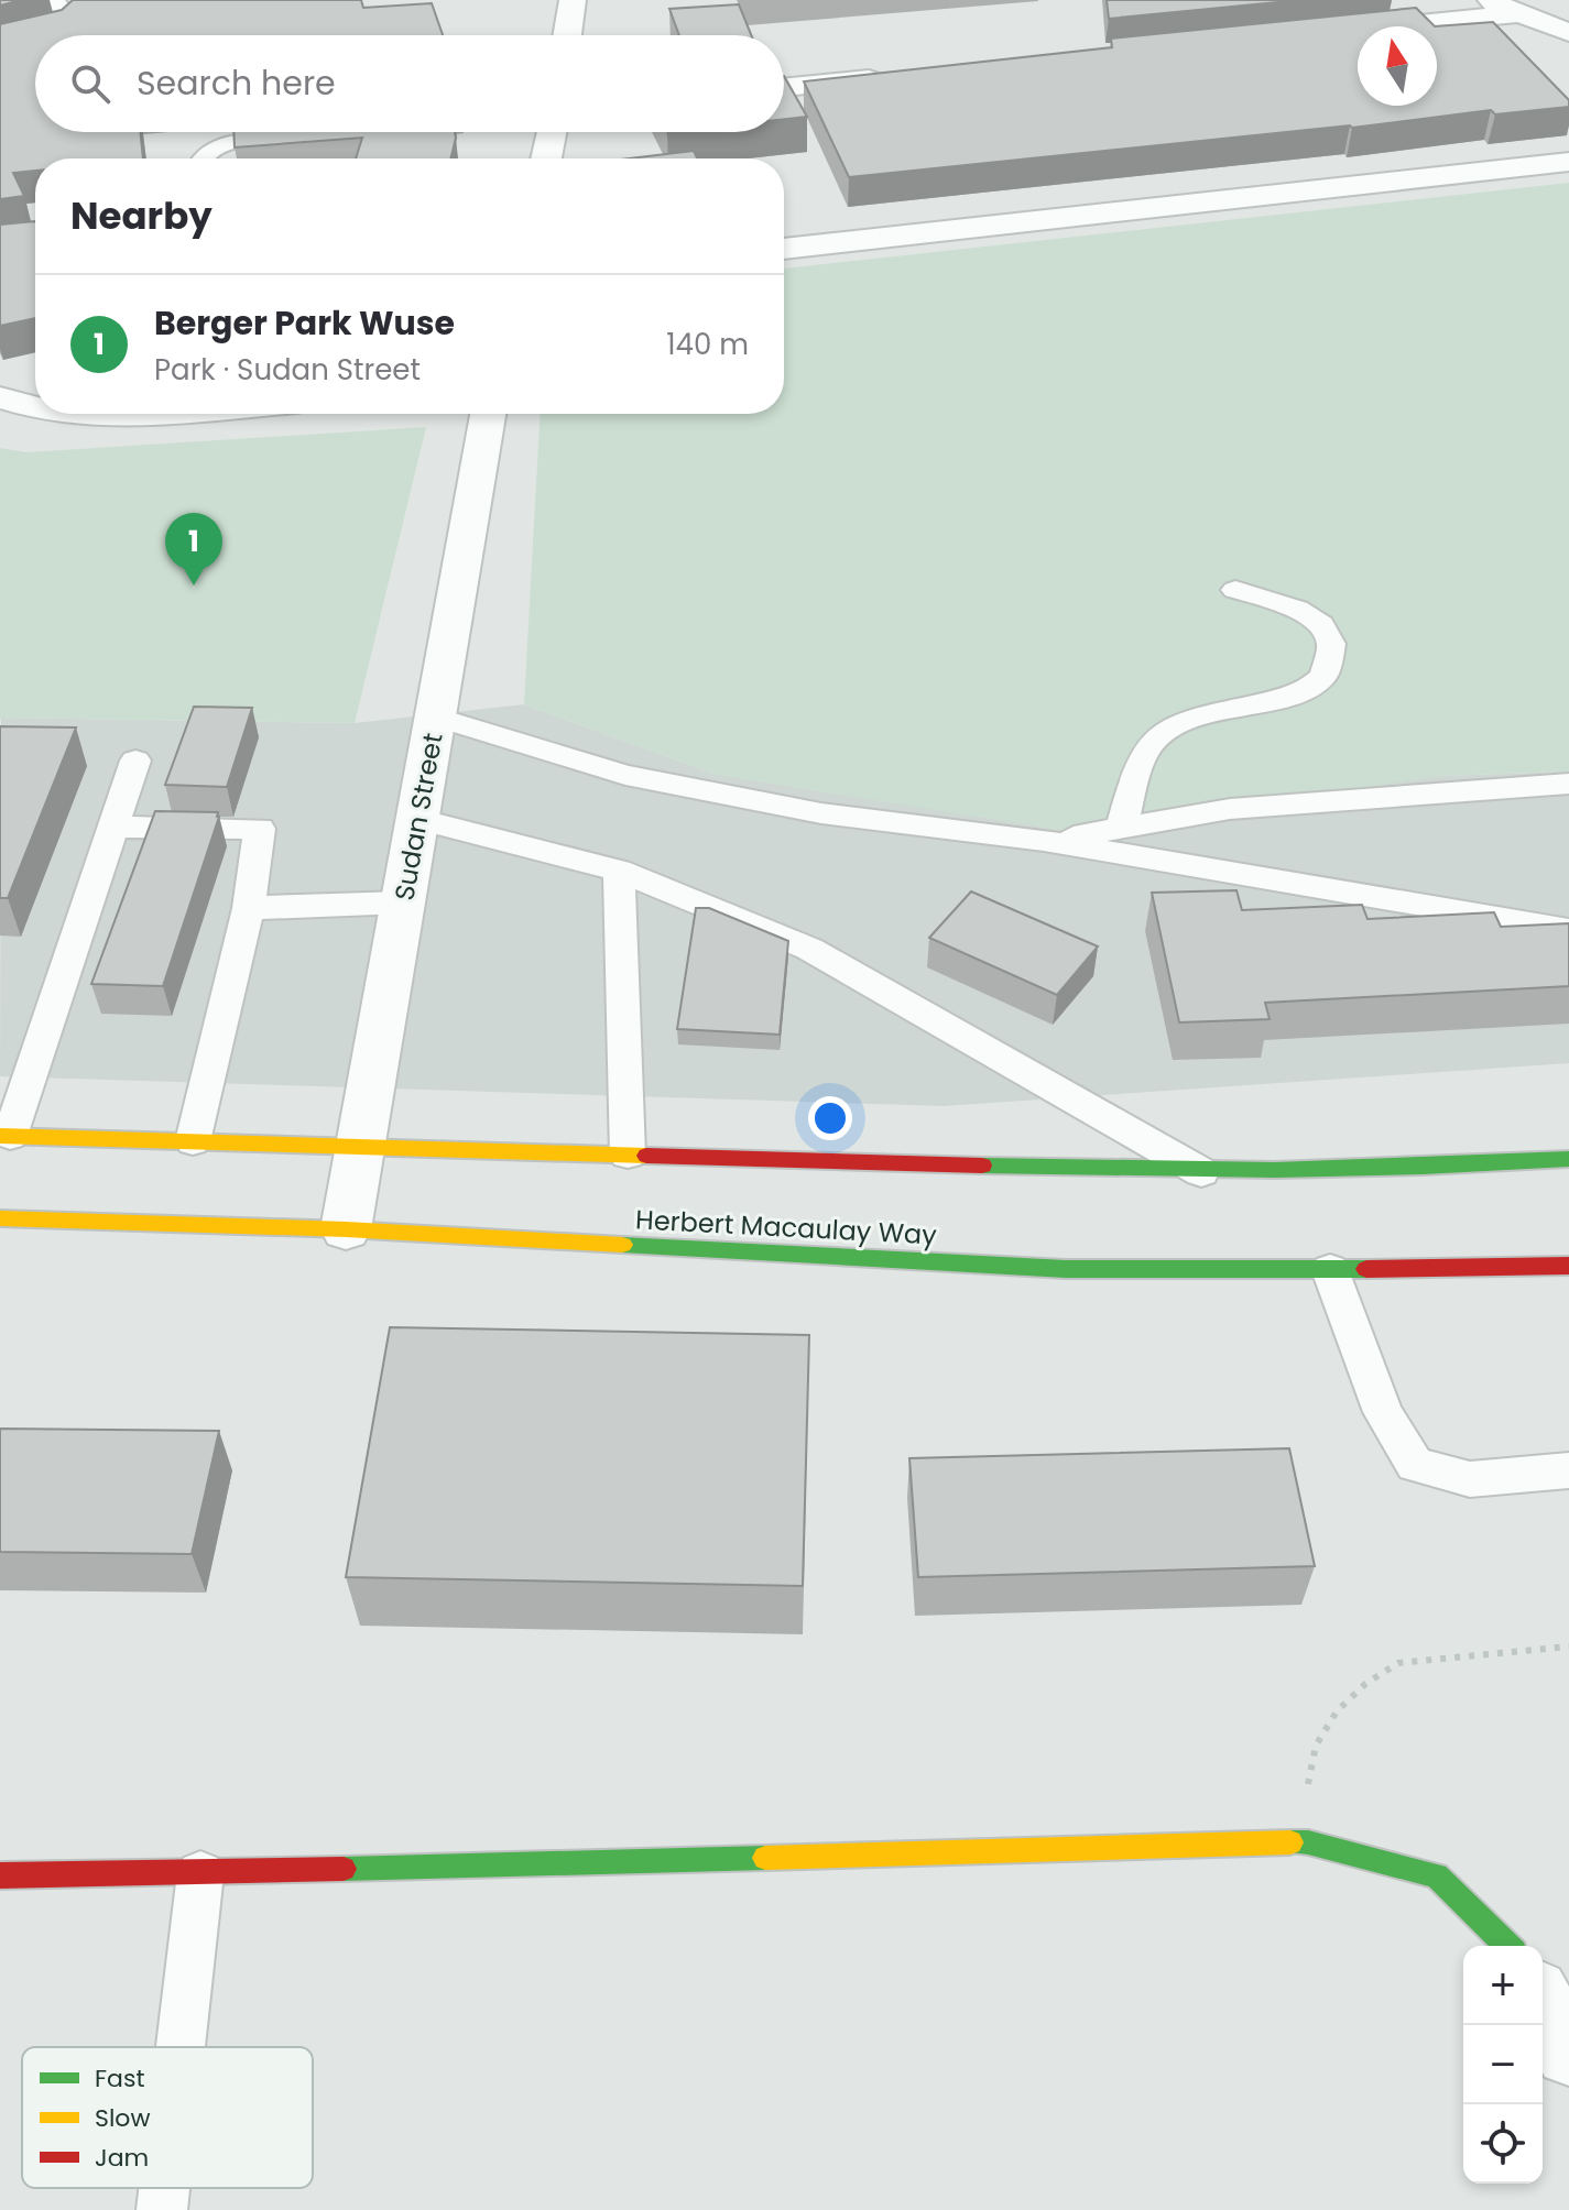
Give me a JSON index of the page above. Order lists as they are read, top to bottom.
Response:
{
  "streets": {
    "main road": ["Herbert Macaulay Way"],
    "street": ["Sudan Street"]
  },
  "crossings": [
    ["Sudan Street", "Herbert Macaulay Way"]
  ],
  "legend": ["Fast", "Slow", "Jam"],
  "north": "top",
  "page": {
    "search": "Search here",
    "heading": "Nearby",
    "list": [
      {
        "mark": "1",
        "name": "Berger Park Wuse",
        "note": "Park · Sudan Street",
        "value": "140 m"
      }
    ],
    "pins": "1",
    "map_buttons": ["+", "−"]
  }
}
